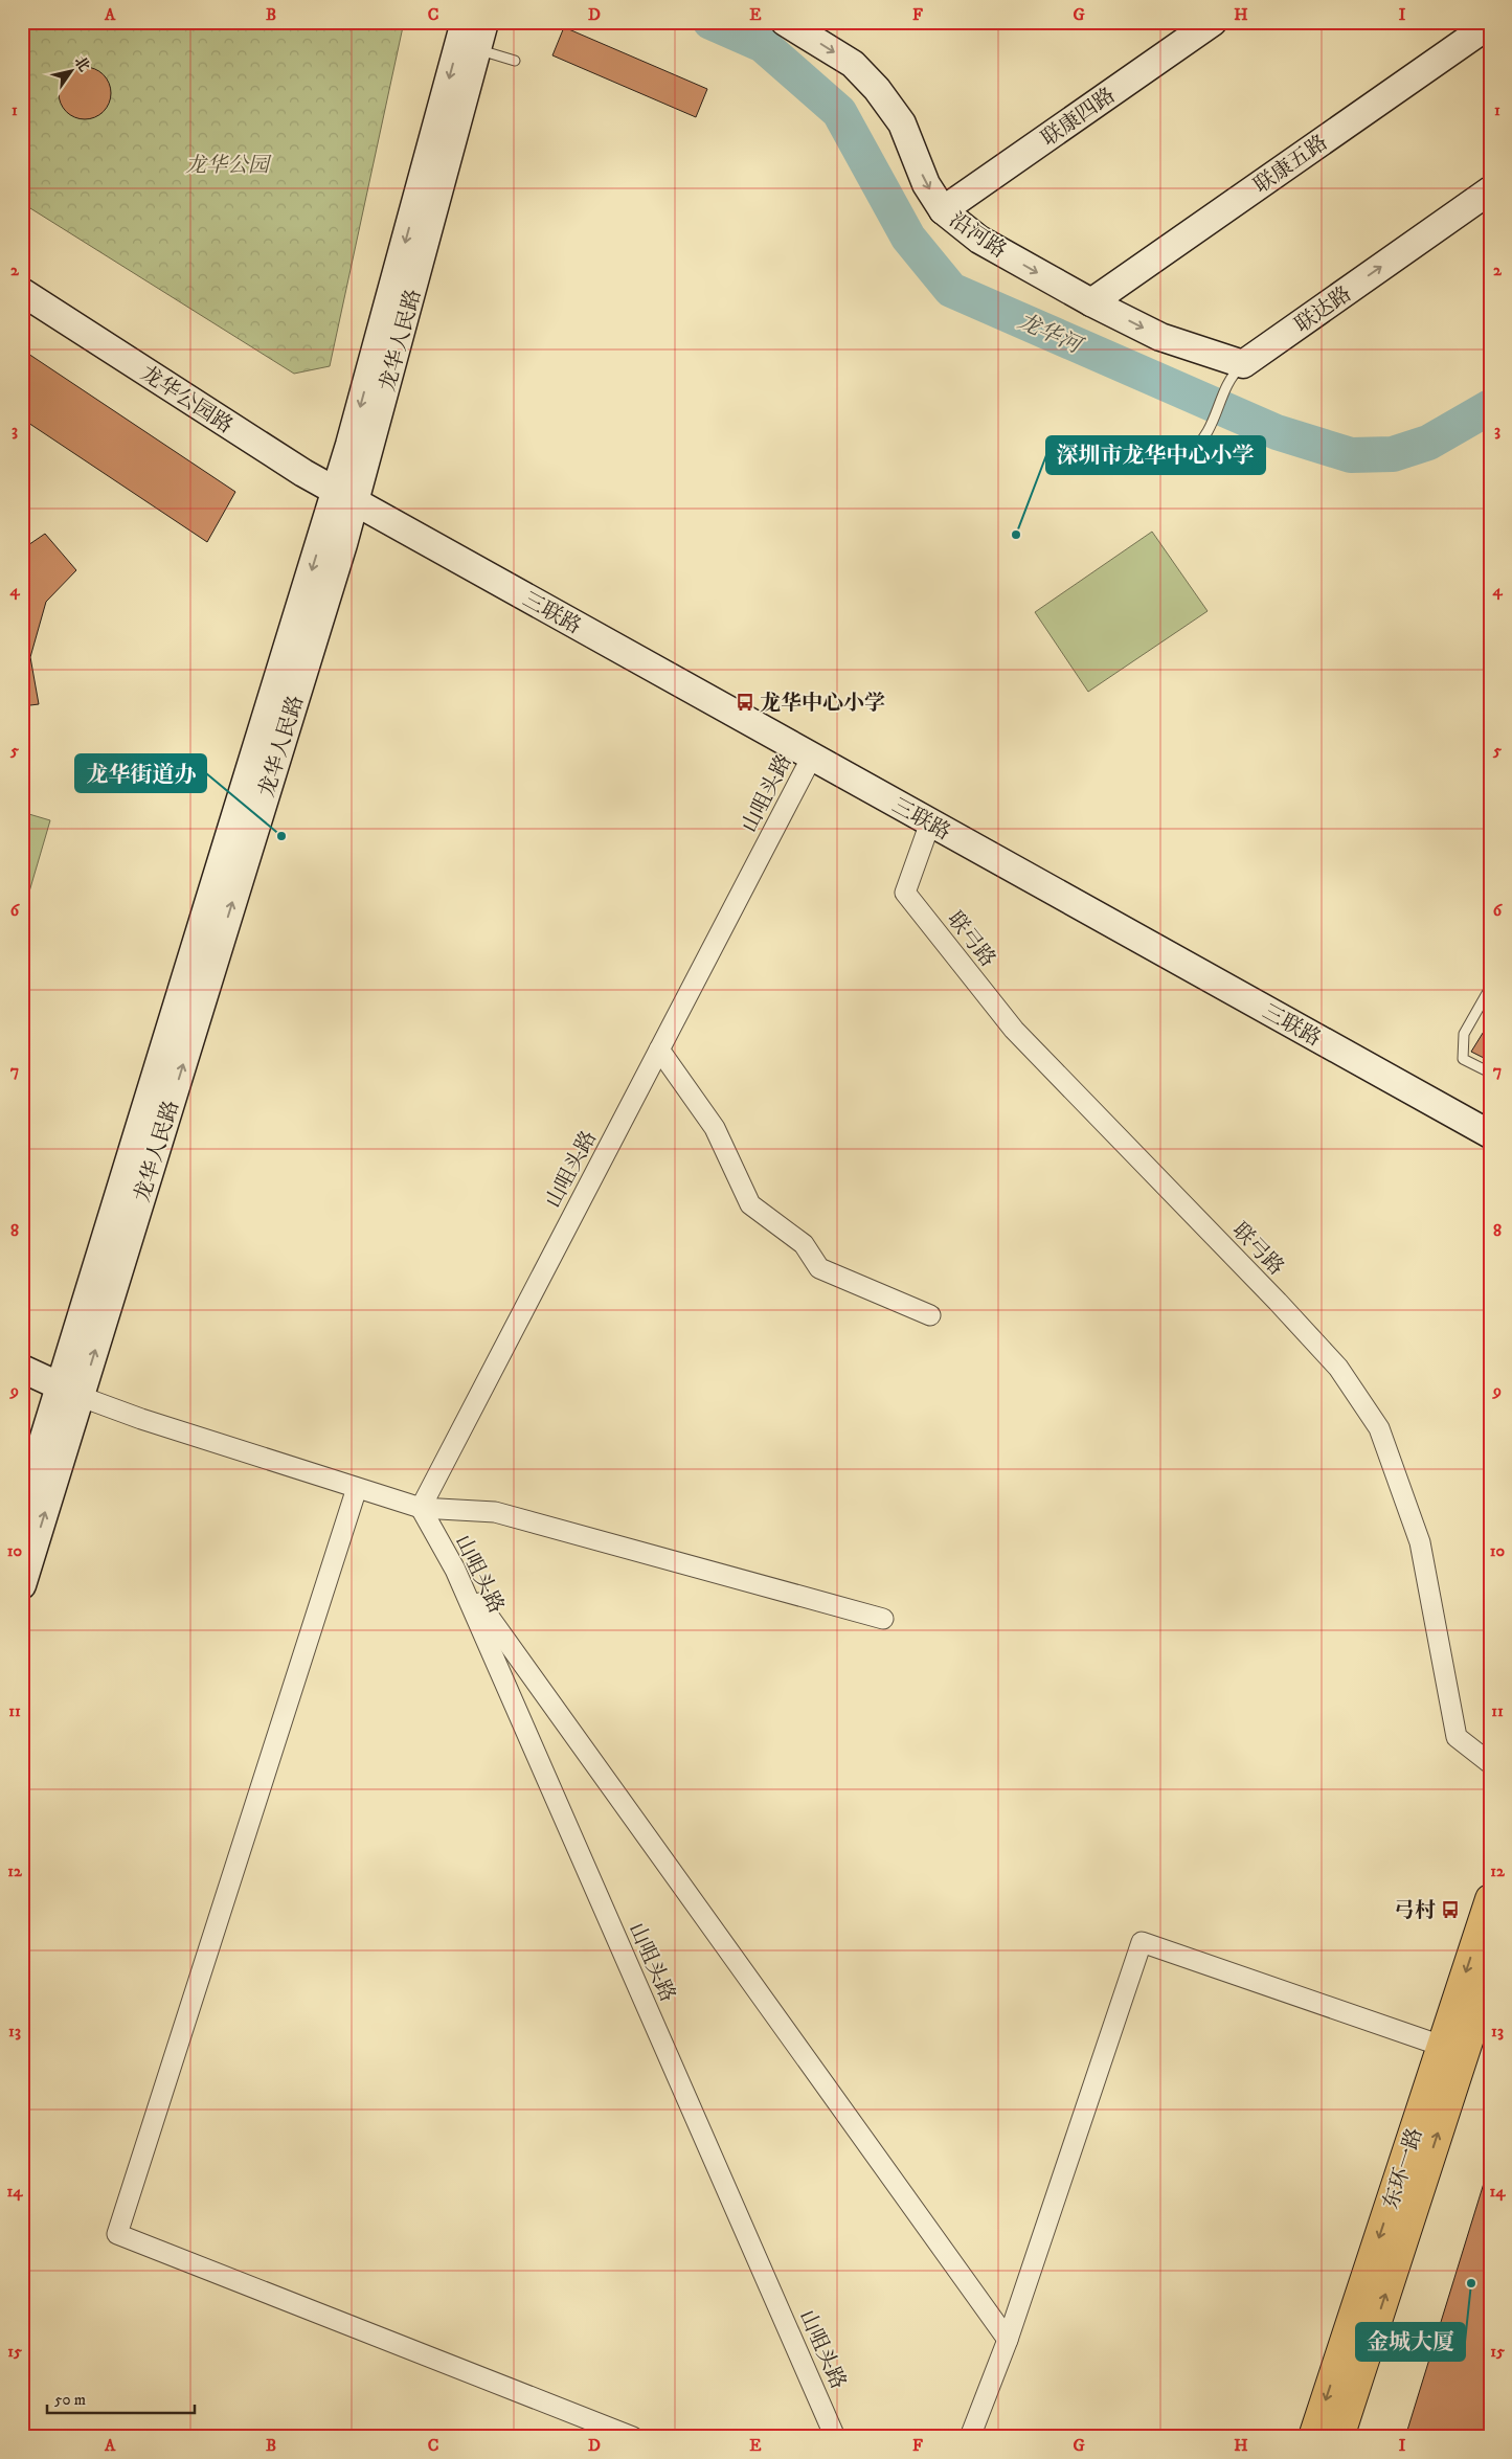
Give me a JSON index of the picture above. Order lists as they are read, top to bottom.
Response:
{
  "streets": {
    "main road": ["东环一路"],
    "street": [
      "联康四路",
      "联康五路",
      "沿河路",
      "联达路",
      "龙华人民路",
      "龙华公园路",
      "三联路",
      "山咀头路",
      "联弓路"
    ]
  },
  "crossings": [
    ["联康四路", "沿河路"],
    ["联康五路", "沿河路"],
    ["沿河路", "联达路"],
    ["龙华人民路", "龙华公园路"],
    ["龙华人民路", "三联路"],
    ["龙华公园路", "三联路"],
    ["三联路", "山咀头路"],
    ["三联路", "联弓路"]
  ],
  "one_way": ["沿河路", "联达路"],
  "water": ["龙华河"],
  "parks": ["龙华公园"],
  "places": {
    "other": ["深圳市龙华中心小学", "龙华街道办", "金城大厦"],
    "bus stop": ["龙华中心小学", "弓村"]
  },
  "scale_bar": "50 m",
  "north": "top right",
  "grid": {
    "columns": [
      "A",
      "B",
      "C",
      "D",
      "E",
      "F",
      "G",
      "H",
      "I"
    ],
    "rows": [
      "1",
      "2",
      "3",
      "4",
      "5",
      "6",
      "7",
      "8",
      "9",
      "10",
      "11",
      "12",
      "13",
      "14",
      "15"
    ]
  }
}
